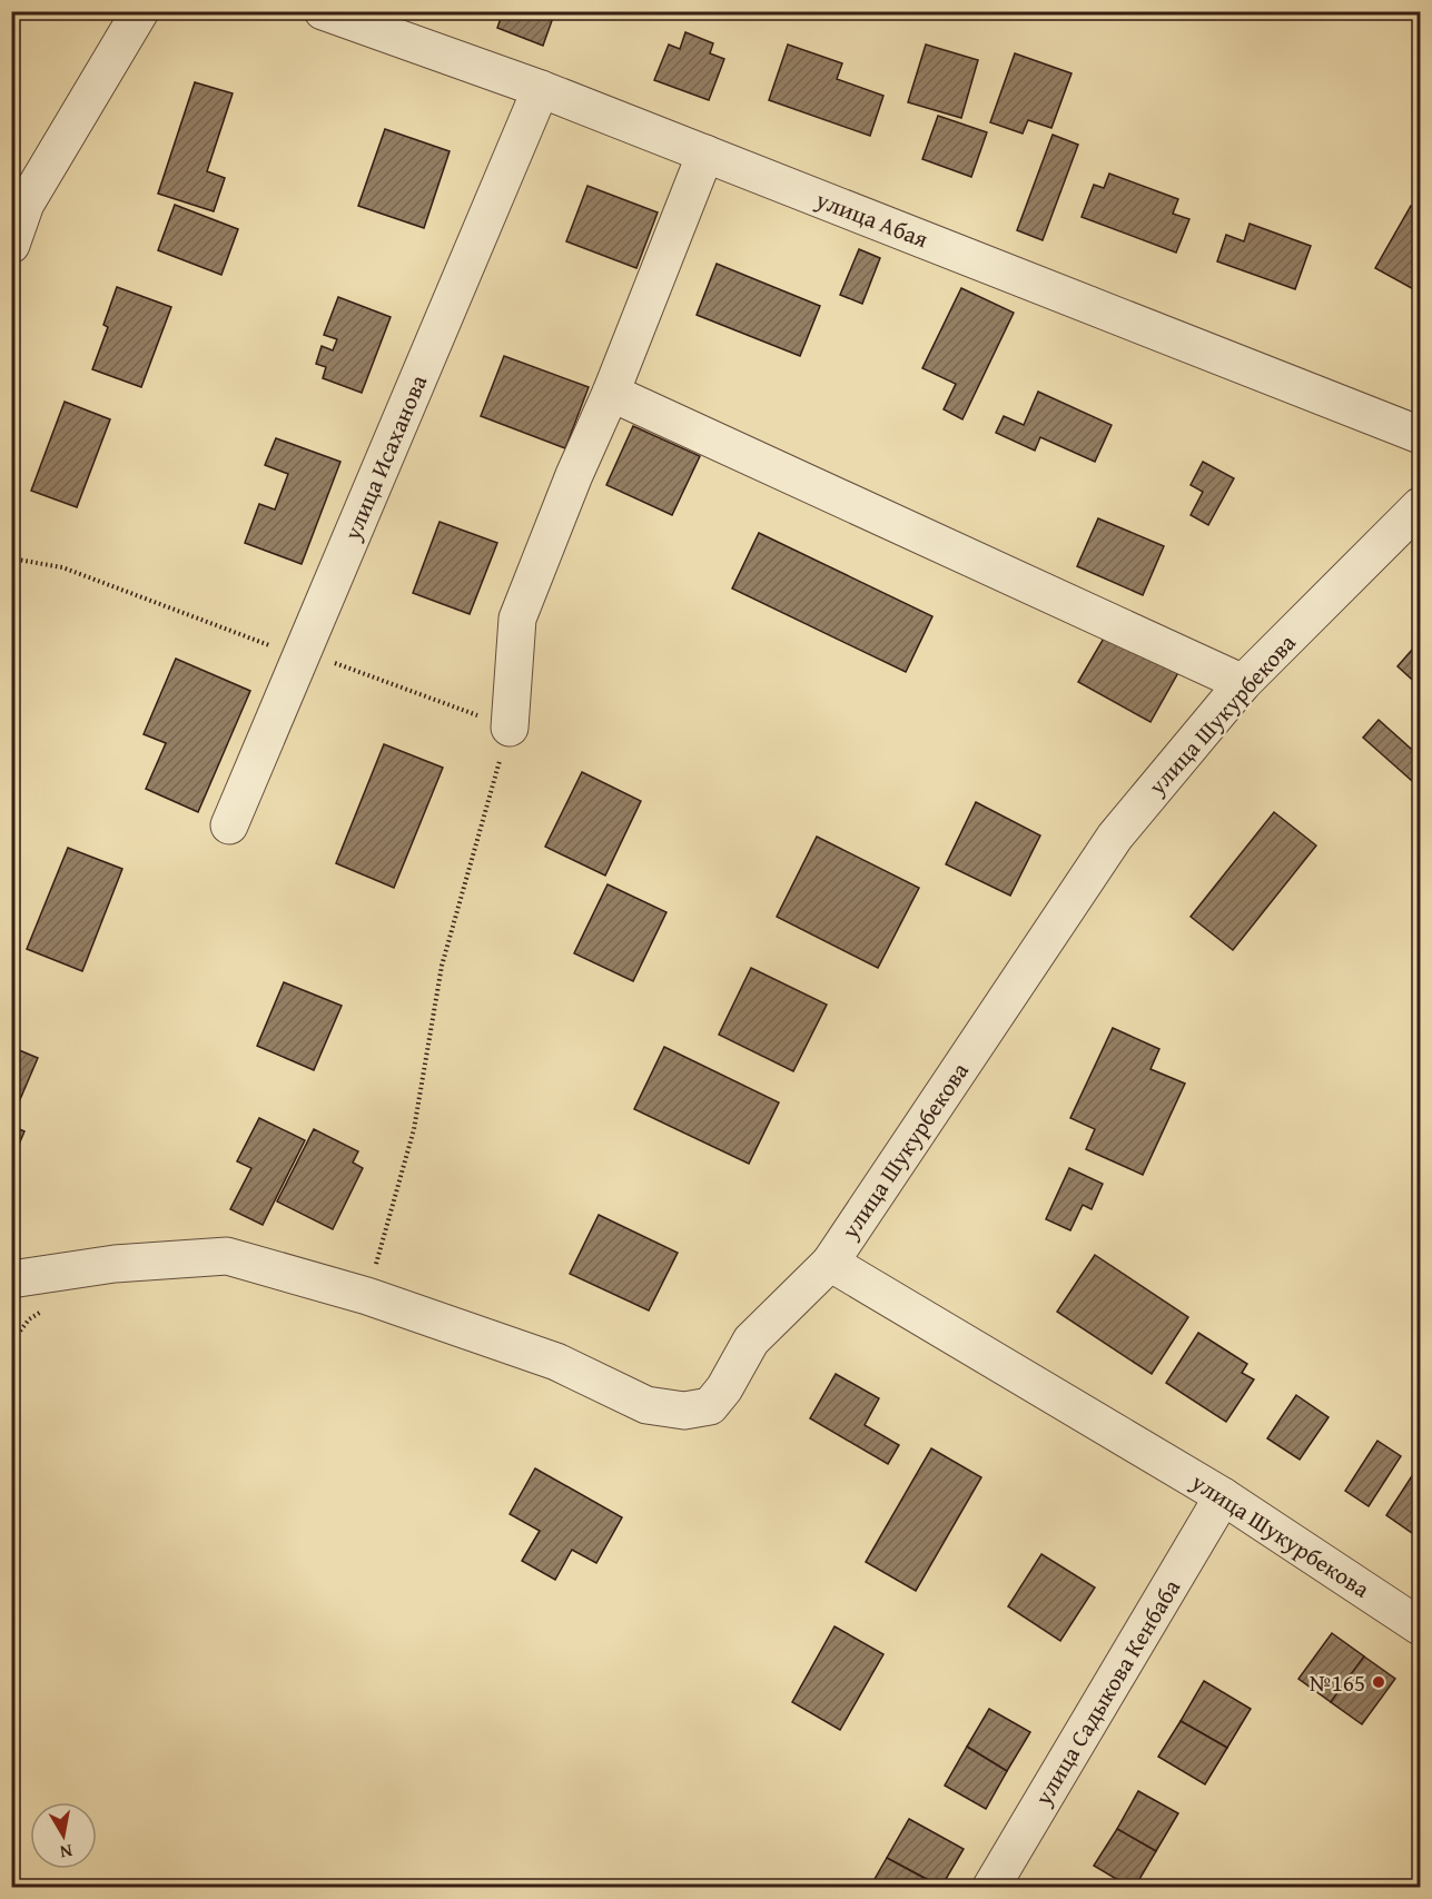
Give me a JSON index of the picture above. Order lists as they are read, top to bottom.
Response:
{
  "streets": {
    "street": [
      "улица Абая",
      "улица Исаханова",
      "улица Шукурбекова",
      "улица Садыкова Кенбаба"
    ]
  },
  "crossings": [
    ["улица Абая", "улица Исаханова"],
    ["улица Шукурбекова", "улица Садыкова Кенбаба"]
  ],
  "places": ["№165"],
  "north": "bottom"
}
